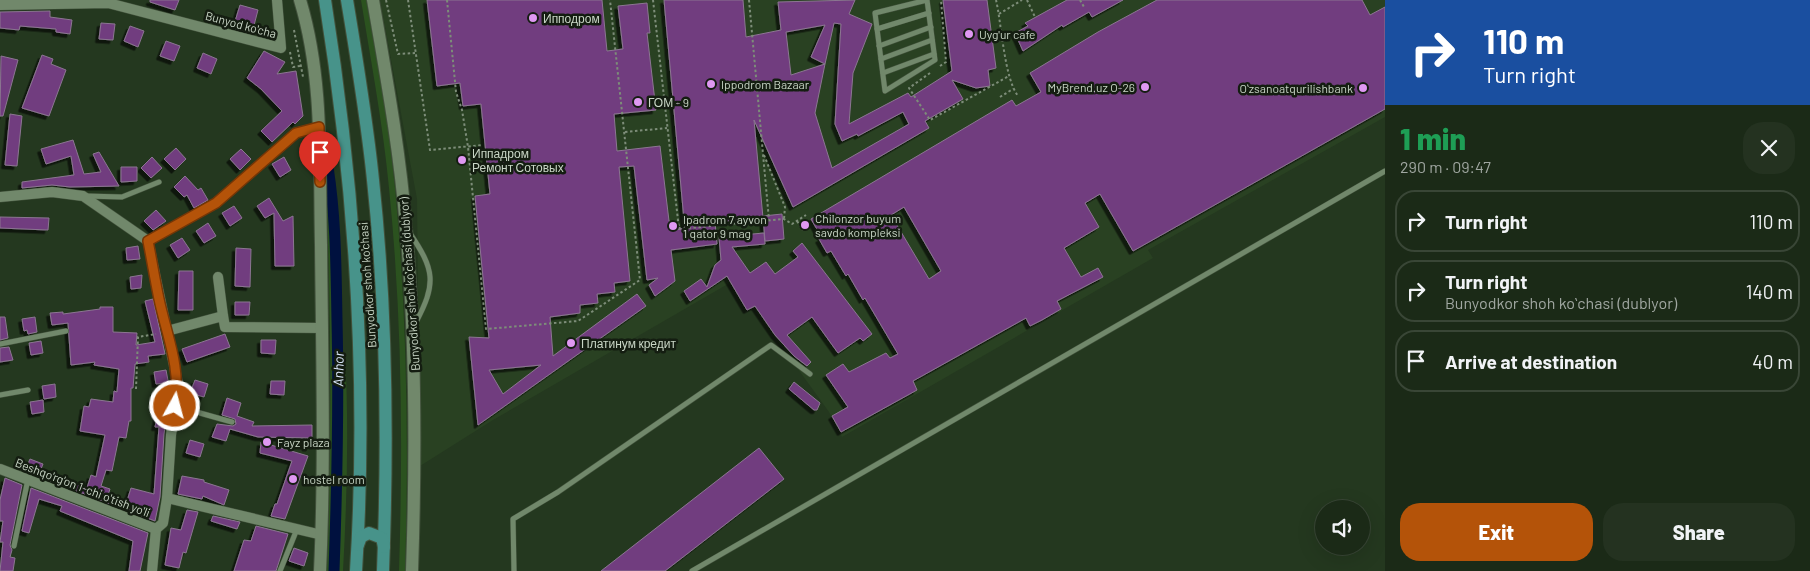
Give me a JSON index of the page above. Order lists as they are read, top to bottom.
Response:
{
  "streets": {
    "main road": ["Bunyodkor shoh ko'chasi"],
    "street": ["Bunyod ko'cha", "Bunyodkor shoh koʻchasi (dublyor)", "Beshqo'rg'on 1-chi o'tish yo'li"]
  },
  "water": ["Anhor"],
  "places": [
    "Ипподром",
    "Uyg'ur cafe",
    "Ippodrom Bazaar",
    "MyBrend.uz O-26",
    "Oʻzsanoatqurilishbank",
    "ГОМ - 9",
    "Иппадром Ремонт Сотовых",
    "Chilonzor buyum savdo kompleksi",
    "Ipadrom 7 ayvon 1 qator 9 mag",
    "Платинум кредит",
    "Fayz plaza",
    "hostel room"
  ],
  "page": {
    "turn": ["110 m", "Turn right"],
    "heading": ["1 min", "290 m · 09:47"],
    "list": [
      {
        "name": "Turn right",
        "value": "110 m"
      },
      {
        "name": "Turn right",
        "note": "Bunyodkor shoh koʻchasi (dublyor)",
        "value": "140 m"
      },
      {
        "name": "Arrive at destination",
        "value": "40 m"
      }
    ],
    "buttons": ["Exit", "Share"]
  }
}
